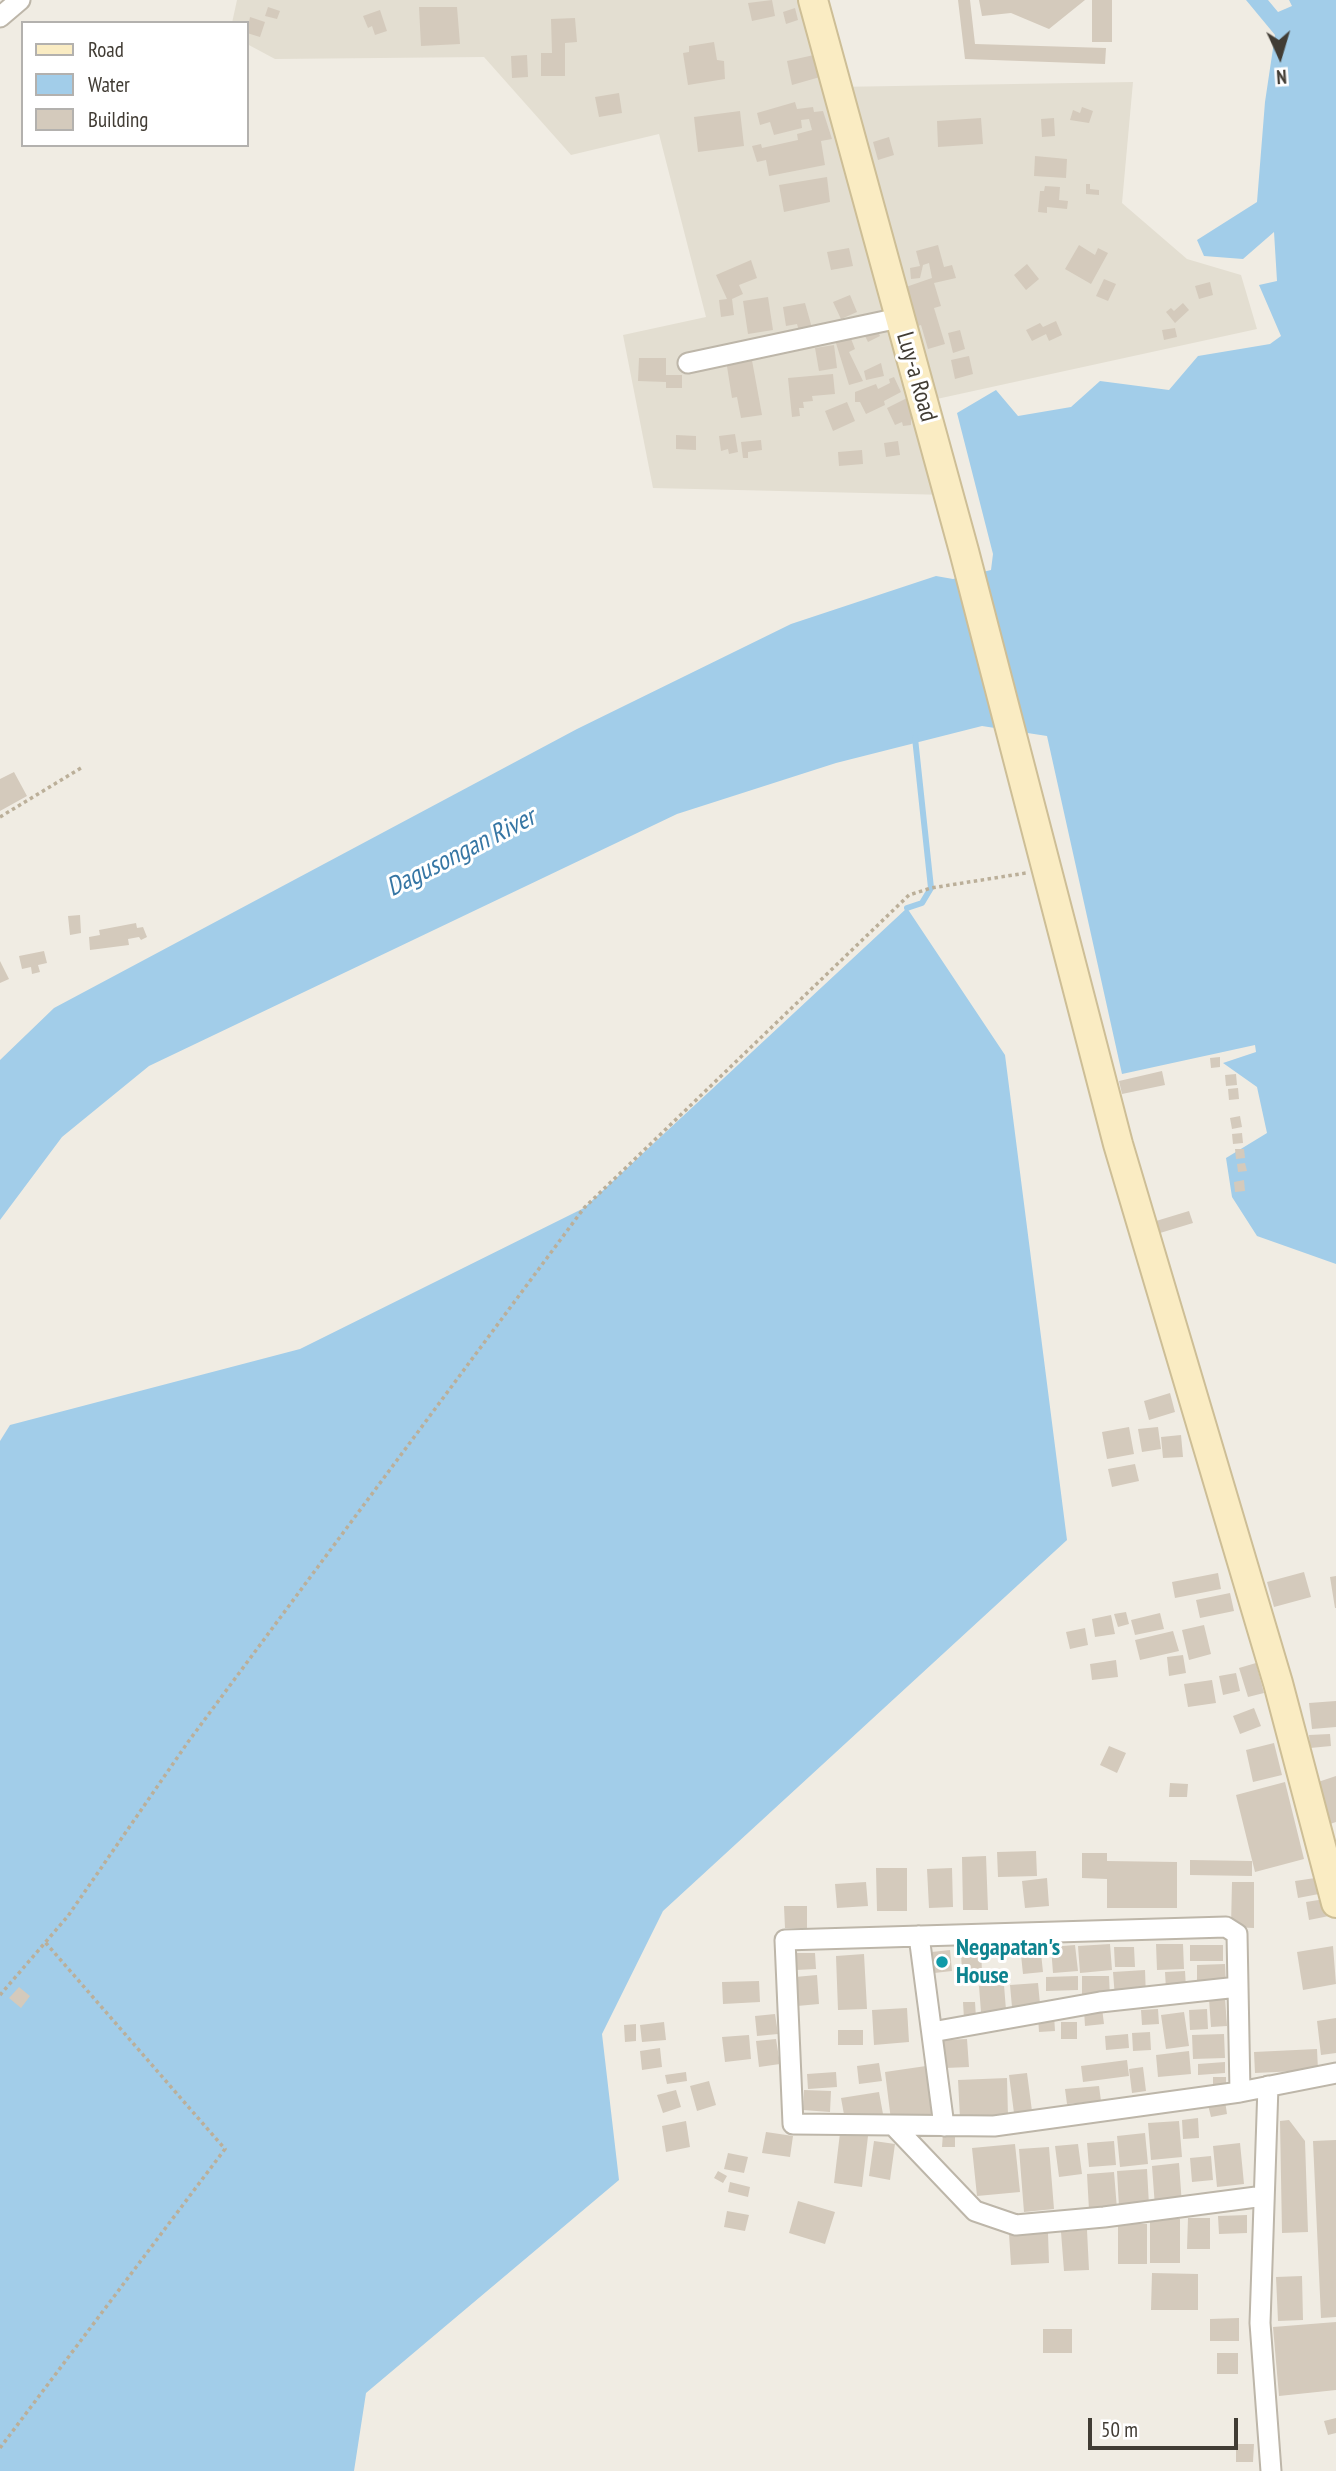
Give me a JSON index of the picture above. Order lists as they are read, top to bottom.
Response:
{
  "streets": {
    "main road": ["Luy-a Road"]
  },
  "water": ["Dagusongan River"],
  "places": ["Negapatan's House"],
  "legend": ["Road", "Water", "Building"],
  "scale_bar": "50 m",
  "north": "bottom"
}
